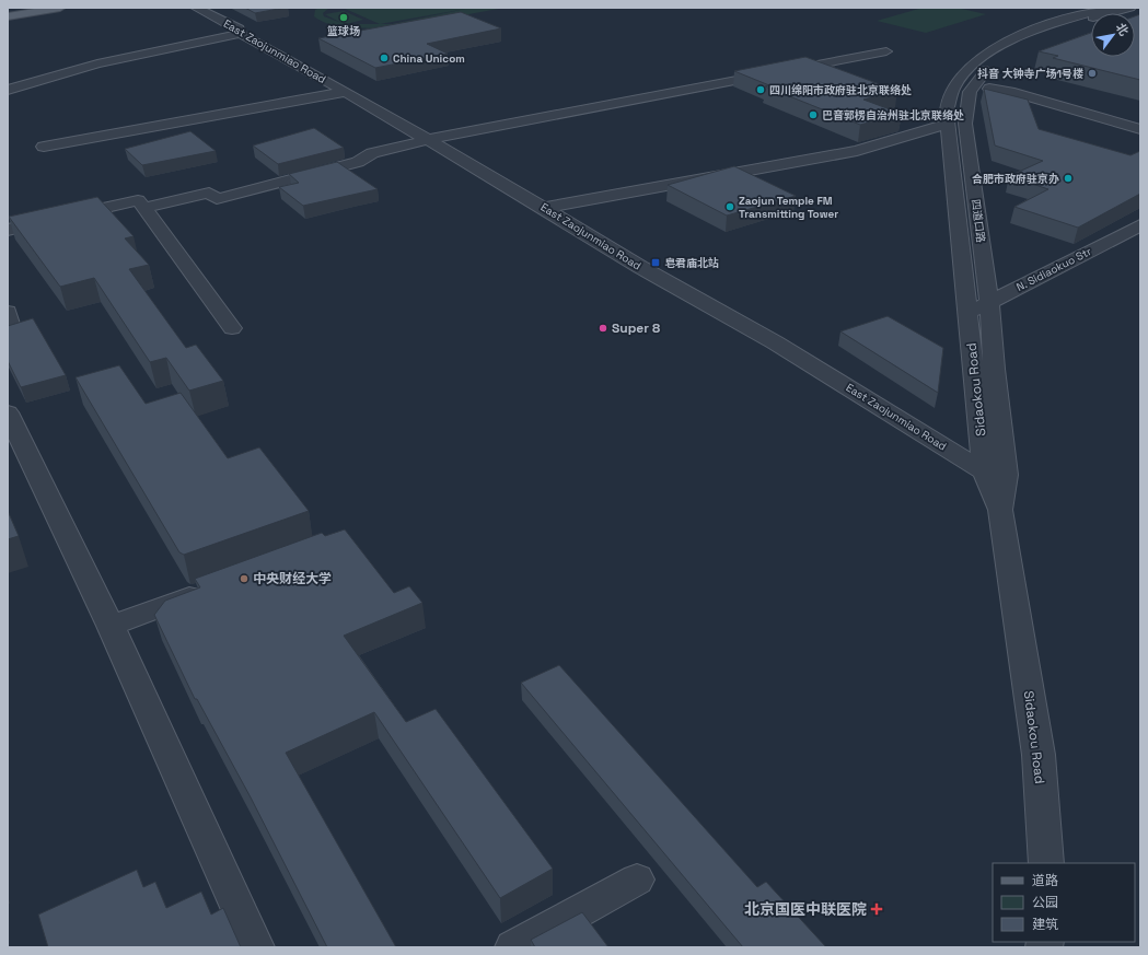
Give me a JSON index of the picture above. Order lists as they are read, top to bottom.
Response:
{
  "streets": {
    "street": [
      "East Zaojunmiao Road",
      "四道口路",
      "N. Sidiaokuo Str",
      "Sidaokou Road"
    ]
  },
  "crossings": [
    ["East Zaojunmiao Road", "Sidaokou Road"],
    ["四道口路", "N. Sidiaokuo Str"],
    ["四道口路", "Sidaokou Road"],
    ["N. Sidiaokuo Str", "Sidaokou Road"]
  ],
  "places": {
    "other": [
      "篮球场",
      "China Unicom",
      "抖音 大钟寺广场1号楼",
      "四川绵阳市政府驻北京联络处",
      "巴音郭楞自治州驻北京联络处",
      "合肥市政府驻京办",
      "Zaojun Temple FM Transmitting Tower",
      "Super 8",
      "中央财经大学"
    ],
    "transit": ["皂君庙北站"],
    "health": ["北京国医中联医院"]
  },
  "legend": ["道路", "公园", "建筑"],
  "north": "top right"
}
